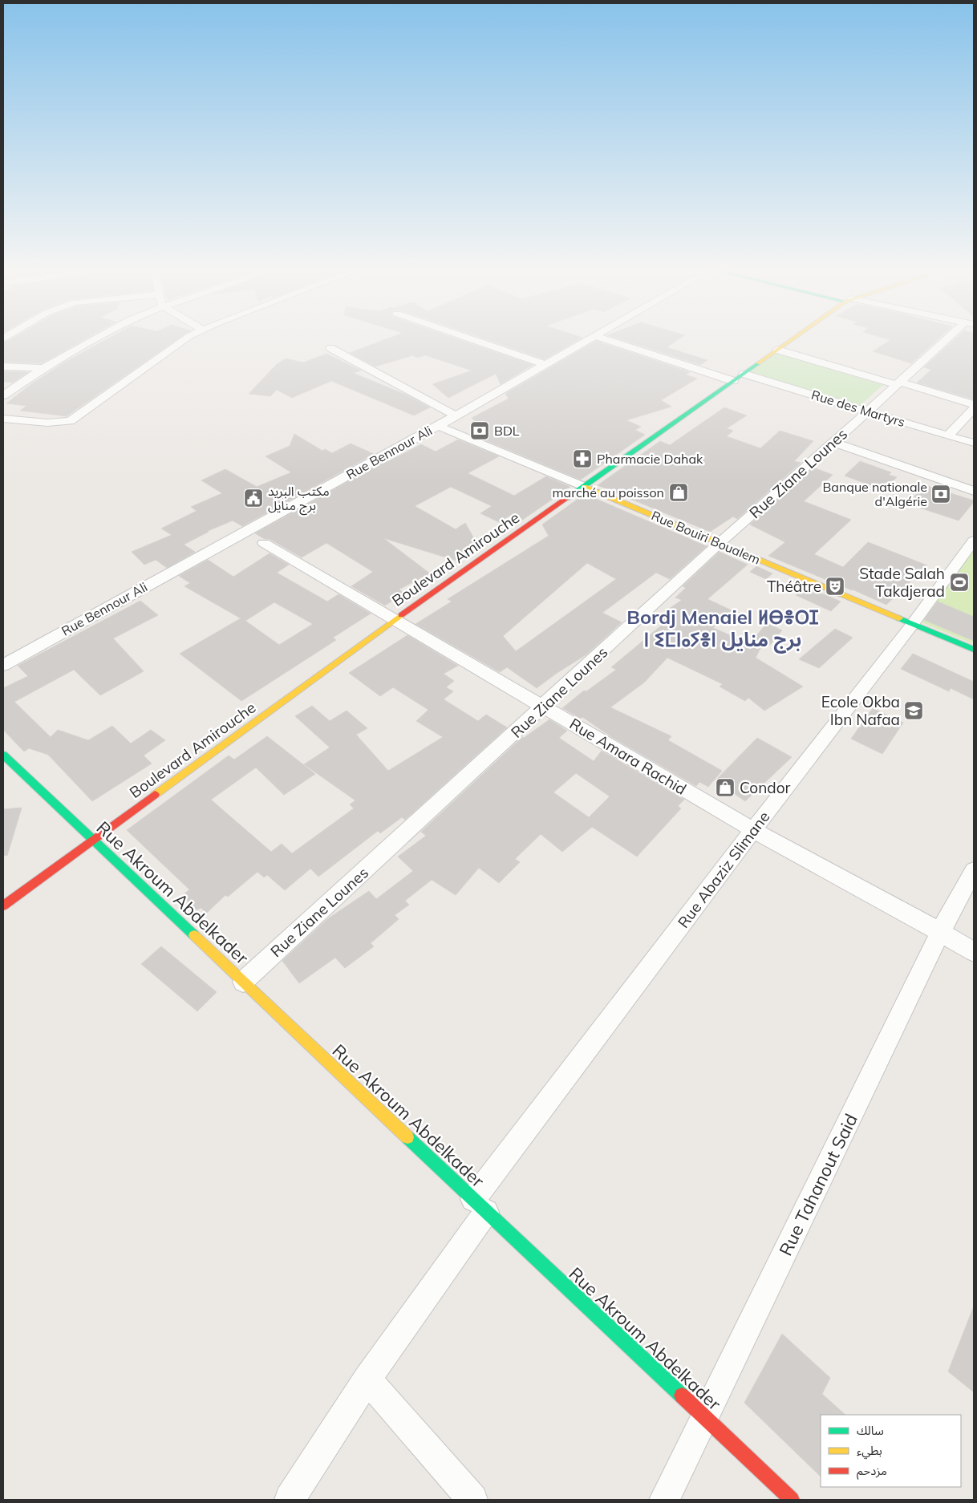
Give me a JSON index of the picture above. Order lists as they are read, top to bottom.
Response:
{
  "streets": {
    "main road": ["Rue Bouiri Boualem", "Boulevard Amirouche", "Rue Akroum Abdelkader"],
    "street": [
      "Rue des Martyrs",
      "Rue Bennour Ali",
      "Rue Ziane Lounes",
      "Rue Amara Rachid",
      "Rue Abaziz Slimane",
      "Rue Tahanout Said"
    ]
  },
  "crossings": [
    ["Rue des Martyrs", "Rue Ziane Lounes"],
    ["Rue des Martyrs", "Boulevard Amirouche"],
    ["Rue Bennour Ali", "Rue Bouiri Boualem"],
    ["Rue Ziane Lounes", "Rue Bouiri Boualem"],
    ["Rue Ziane Lounes", "Rue Amara Rachid"],
    ["Rue Ziane Lounes", "Rue Akroum Abdelkader"],
    ["Rue Bouiri Boualem", "Boulevard Amirouche"],
    ["Rue Bouiri Boualem", "Rue Abaziz Slimane"],
    ["Boulevard Amirouche", "Rue Amara Rachid"],
    ["Boulevard Amirouche", "Rue Akroum Abdelkader"],
    ["Rue Amara Rachid", "Rue Abaziz Slimane"],
    ["Rue Amara Rachid", "Rue Tahanout Said"],
    ["Rue Abaziz Slimane", "Rue Akroum Abdelkader"],
    ["Rue Akroum Abdelkader", "Rue Tahanout Said"]
  ],
  "districts": ["Bordj Menaiel ⵍⴱⴻⵔⵊ ⵏ ⵉⵎⵏⴰⵢⴻⵏ برج منايل"],
  "places": {
    "bank": ["BDL", "Banque nationale d'Algérie"],
    "pharmacy": ["Pharmacie Dahak"],
    "shop": ["marché au poisson", "Condor"],
    "public building": ["مكتب البريد برج منايل"],
    "sports": ["Stade Salah Takdjerad"],
    "theatre": ["Théâtre"],
    "school or university": ["Ecole Okba Ibn Nafaa"]
  },
  "legend": ["سالك", "بطيء", "مزدحم"]
}
